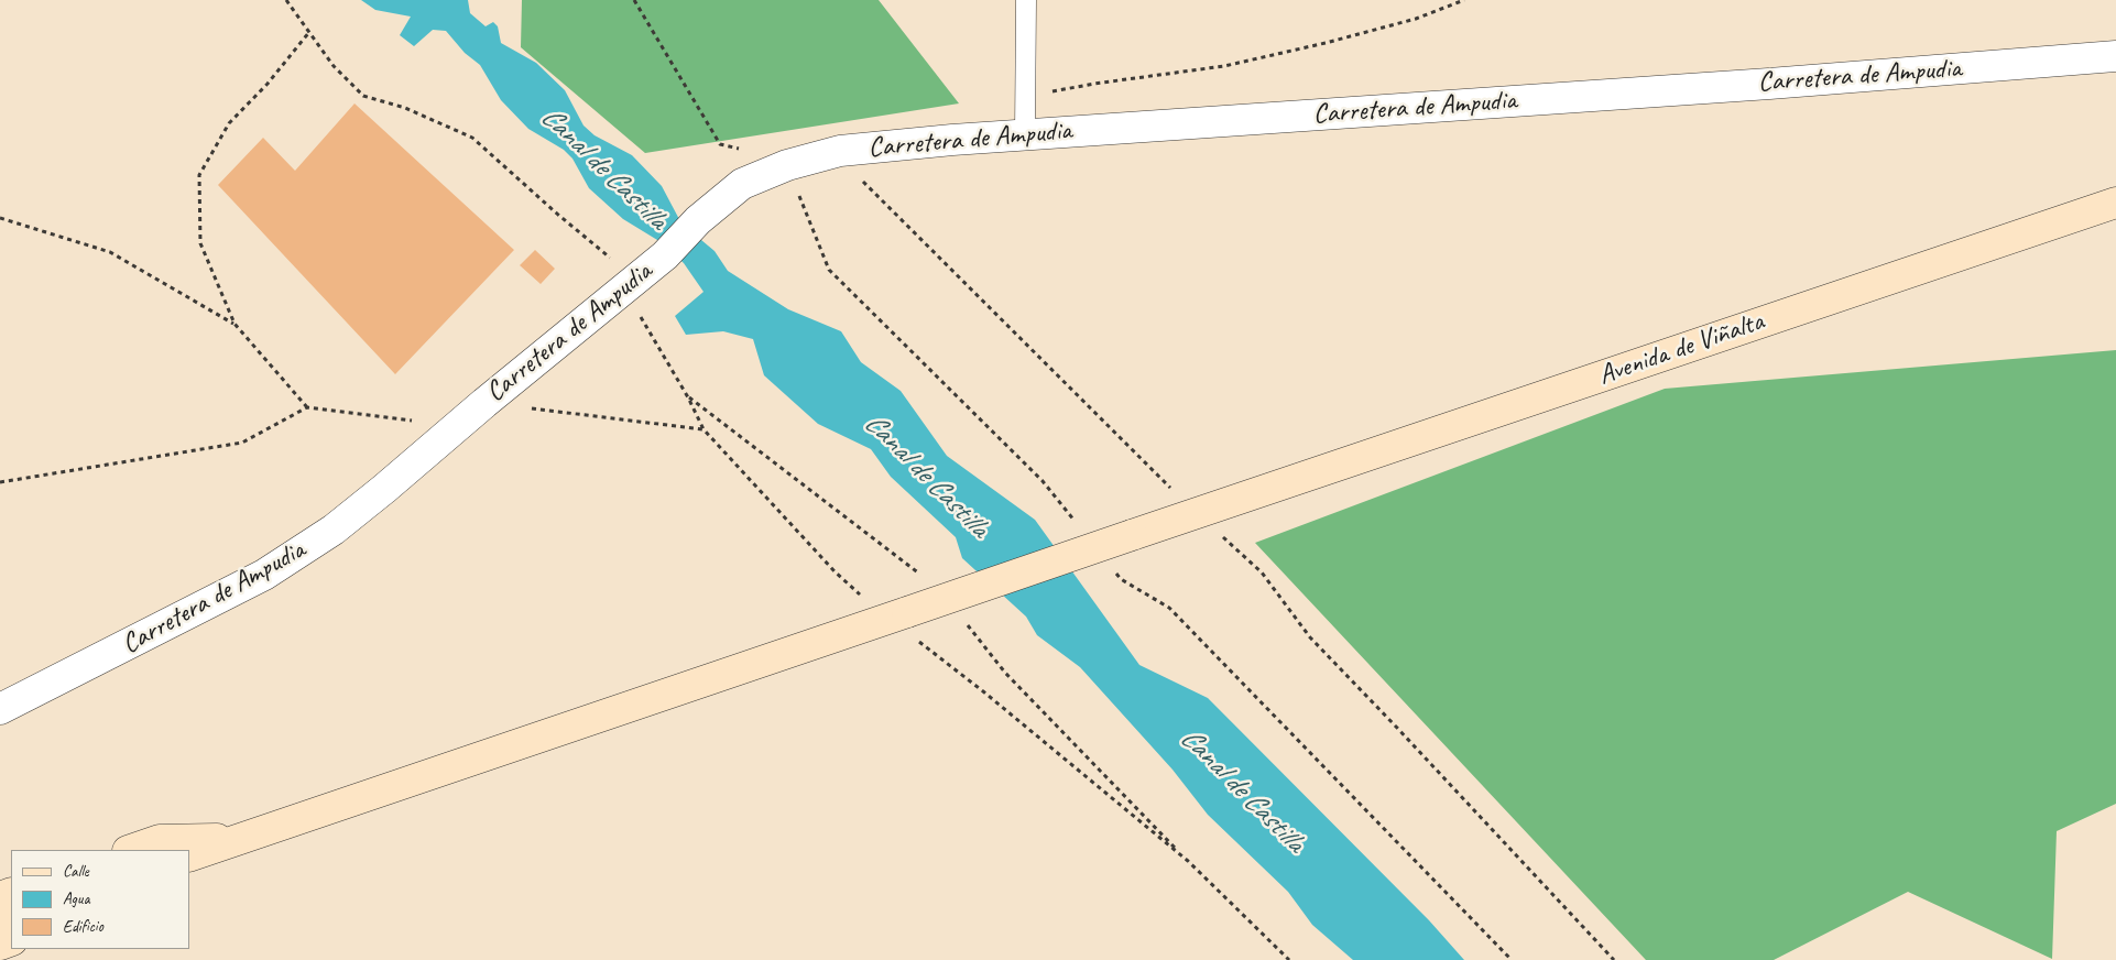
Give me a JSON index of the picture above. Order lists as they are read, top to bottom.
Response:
{
  "streets": {
    "main road": ["Avenida de Viñalta"],
    "street": ["Carretera de Ampudia"]
  },
  "water": ["Canal de Castilla"],
  "legend": ["Calle", "Agua", "Edificio"]
}
